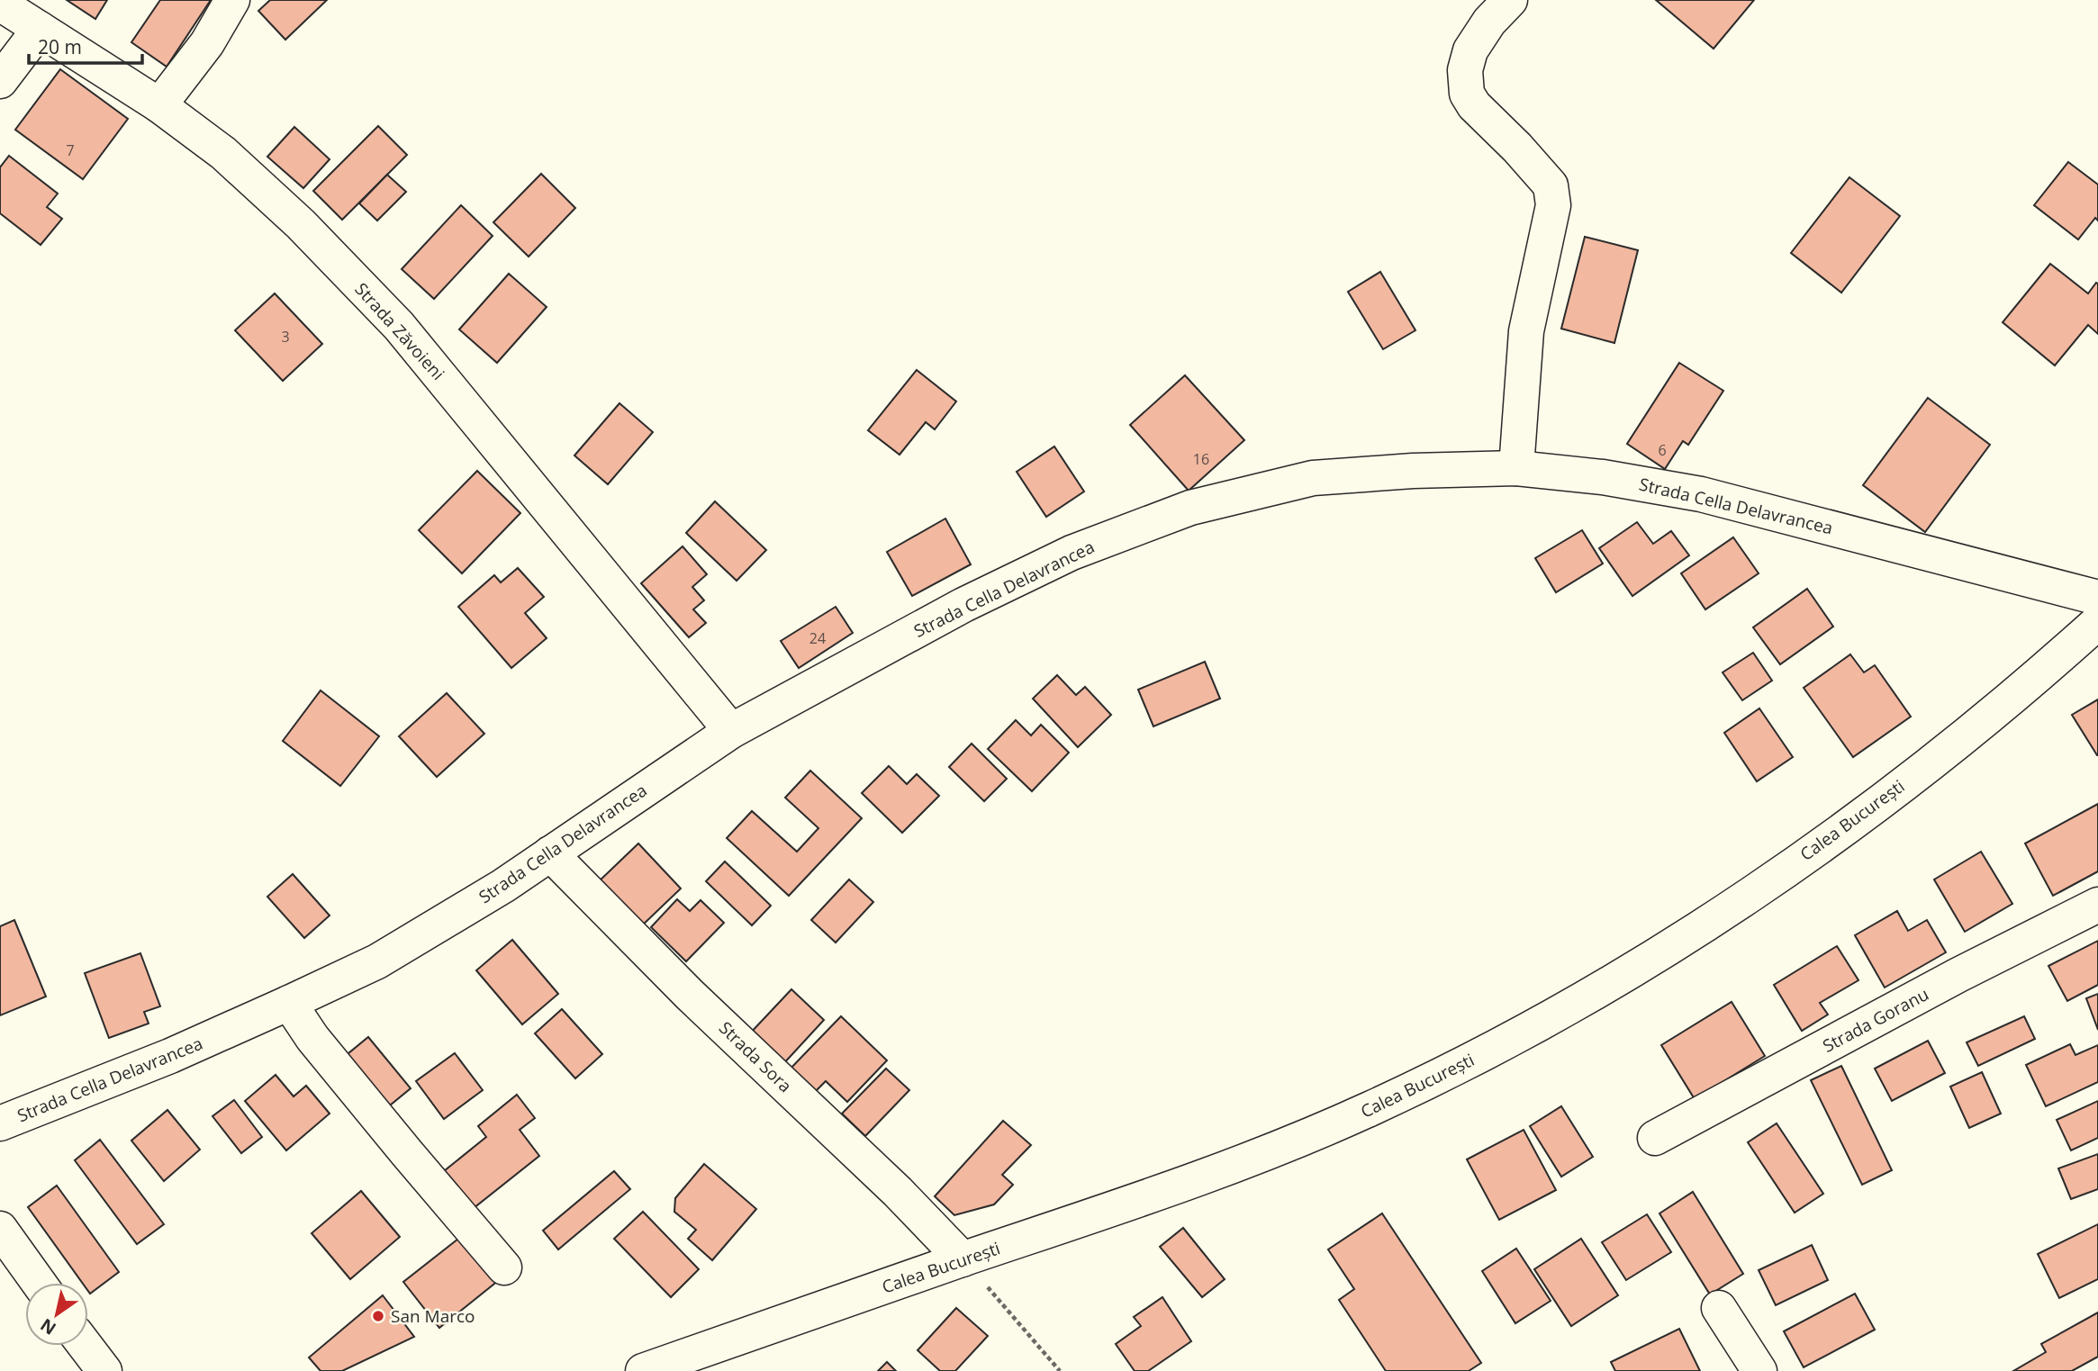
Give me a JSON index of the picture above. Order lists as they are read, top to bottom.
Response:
{
  "streets": {
    "main road": [
      "Strada Zăvoieni",
      "Strada Cella Delavrancea",
      "Calea București",
      "Strada Goranu",
      "Strada Sora"
    ]
  },
  "crossings": [
    ["Strada Zăvoieni", "Strada Cella Delavrancea"],
    ["Strada Cella Delavrancea", "Strada Sora"],
    ["Calea București", "Strada Sora"]
  ],
  "places": ["San Marco"],
  "house_numbers": [
    "7",
    "3",
    "6",
    "16",
    "24"
  ],
  "scale_bar": "20 m",
  "north": "bottom left"
}
